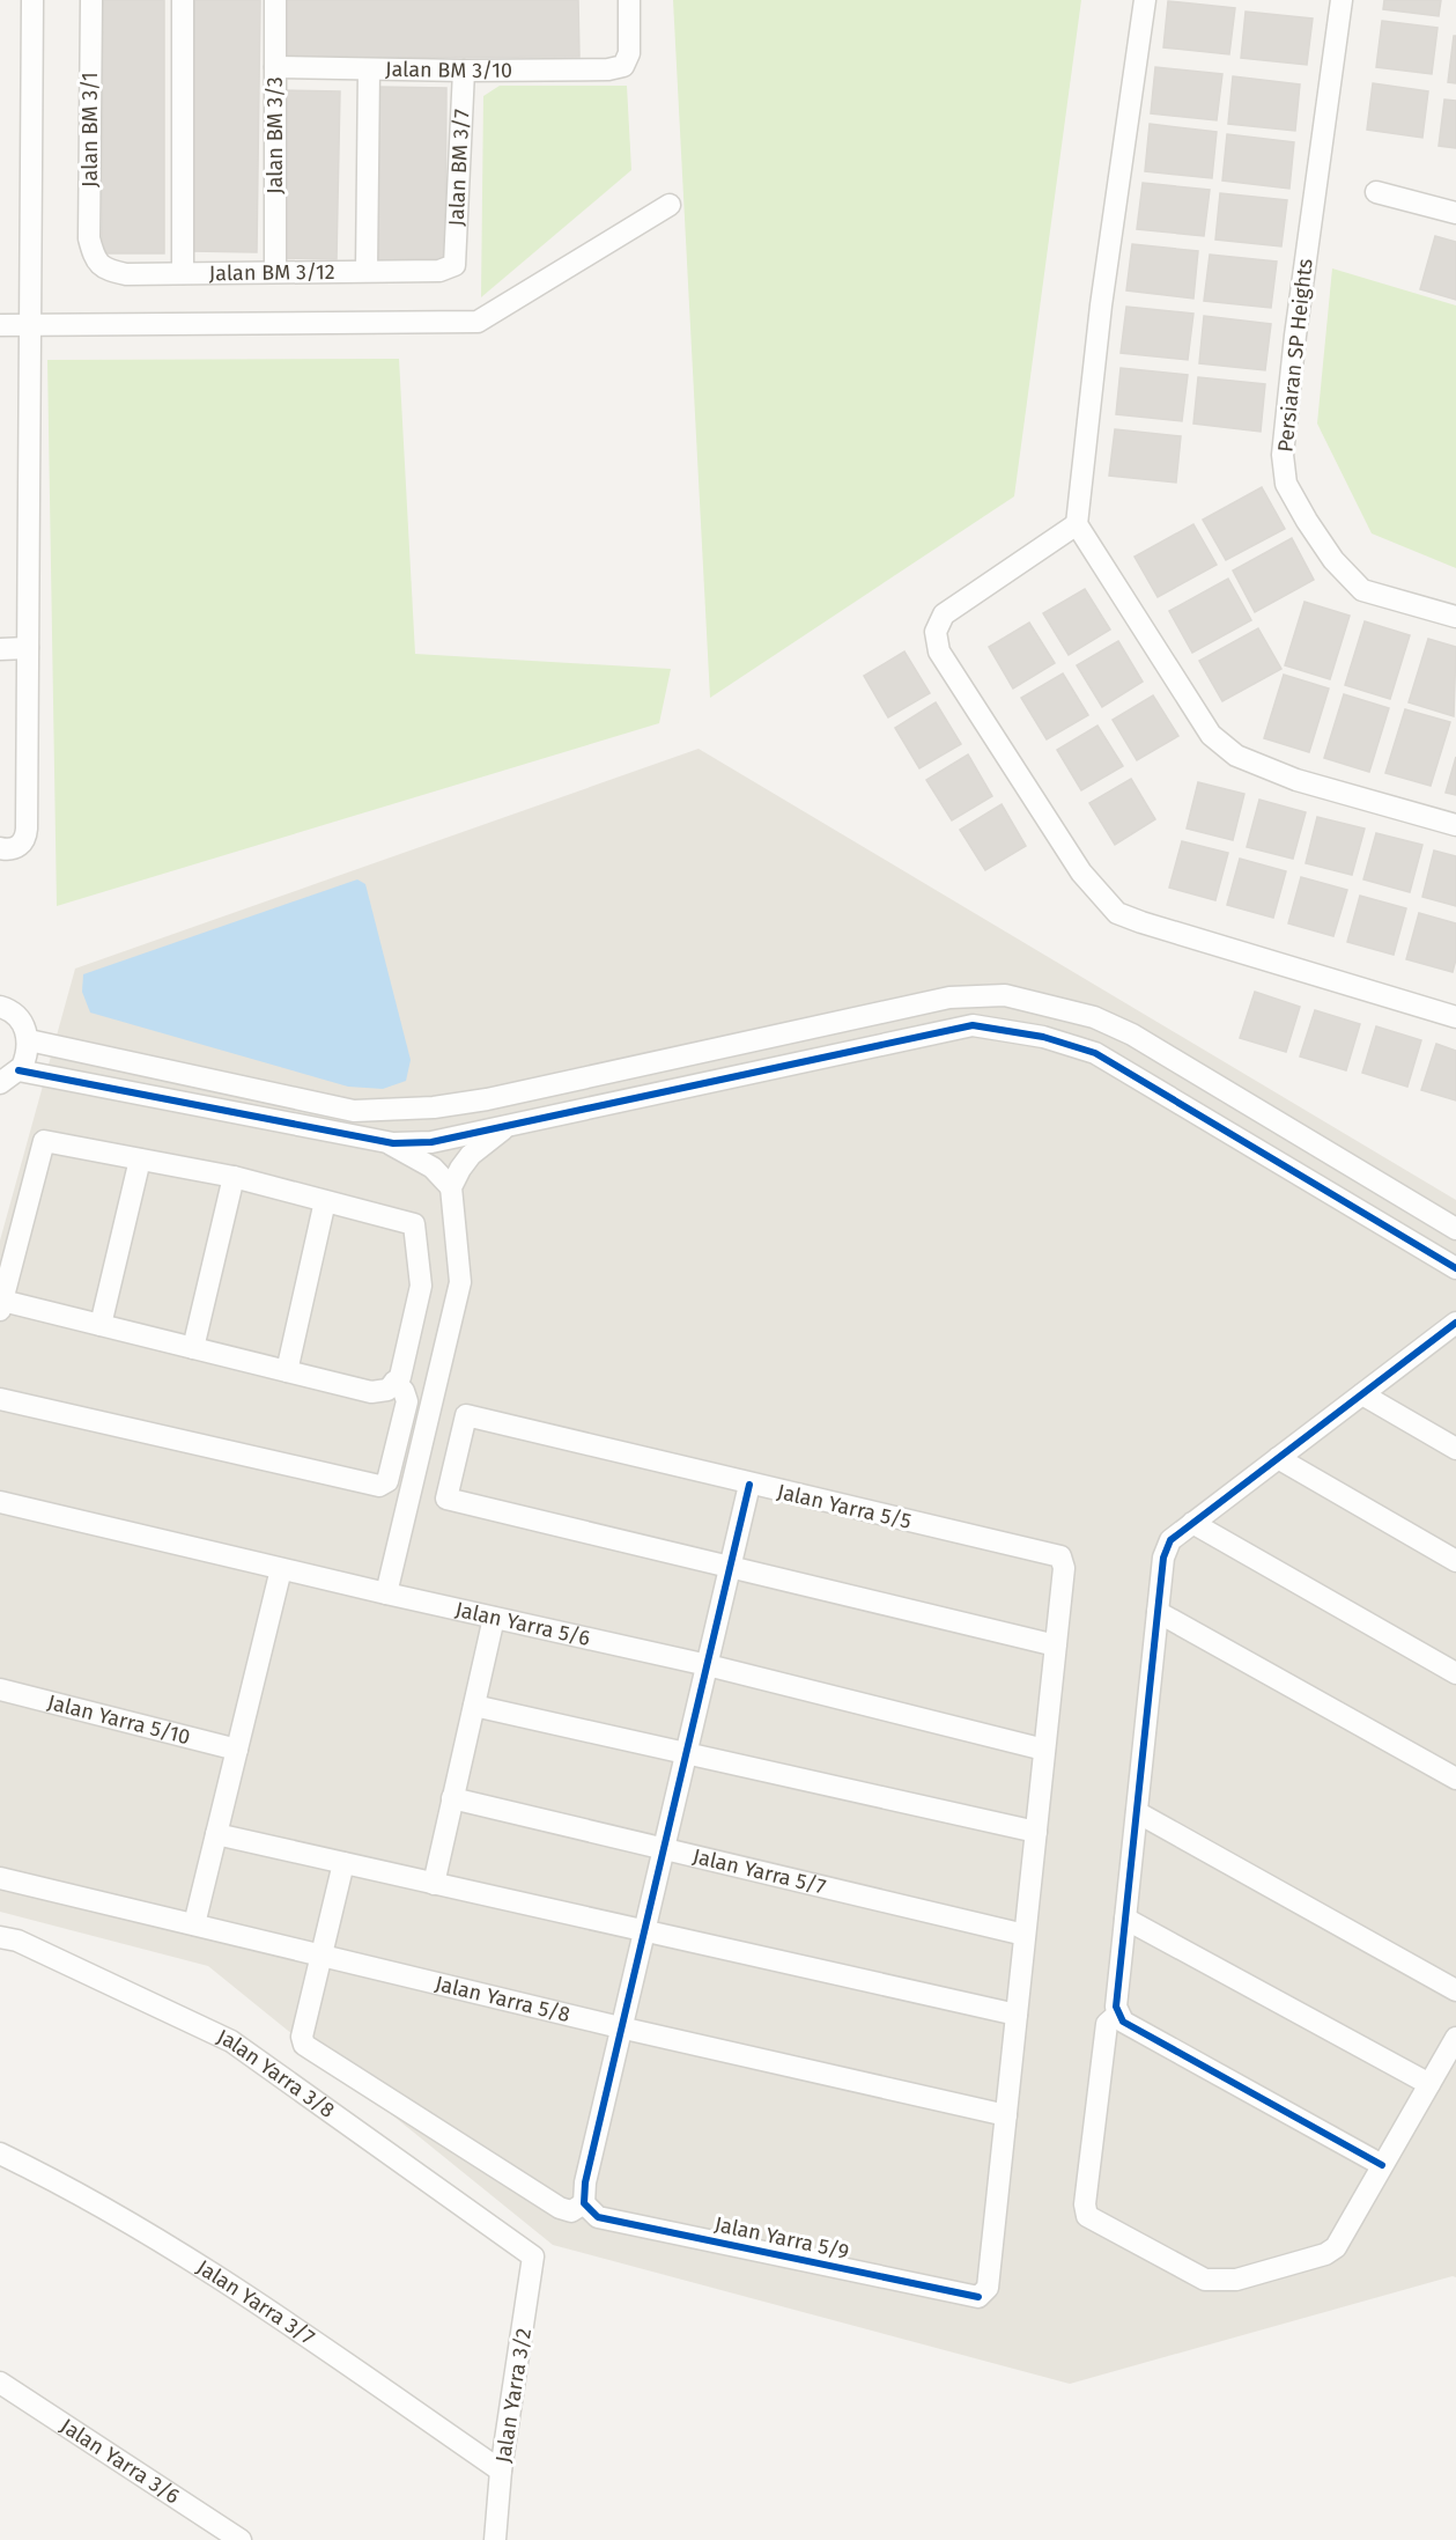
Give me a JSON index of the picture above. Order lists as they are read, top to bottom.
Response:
{
  "streets": {
    "street": [
      "Jalan BM 3/10",
      "Jalan BM 3/1",
      "Jalan BM 3/3",
      "Jalan BM 3/7",
      "Jalan BM 3/12",
      "Persiaran SP Heights",
      "Jalan Yarra 5/5",
      "Jalan Yarra 5/6",
      "Jalan Yarra 5/10",
      "Jalan Yarra 5/7",
      "Jalan Yarra 5/8",
      "Jalan Yarra 3/8",
      "Jalan Yarra 5/9",
      "Jalan Yarra 3/7",
      "Jalan Yarra 3/2",
      "Jalan Yarra 3/6"
    ]
  },
  "crossings": [
    ["Jalan BM 3/10", "Jalan BM 3/3"],
    ["Jalan BM 3/10", "Jalan BM 3/7"],
    ["Jalan BM 3/1", "Jalan BM 3/12"],
    ["Jalan BM 3/3", "Jalan BM 3/12"],
    ["Jalan BM 3/7", "Jalan BM 3/12"],
    ["Jalan Yarra 5/8", "Jalan Yarra 5/9"],
    ["Jalan Yarra 3/8", "Jalan Yarra 3/2"],
    ["Jalan Yarra 3/7", "Jalan Yarra 3/2"]
  ]
}
